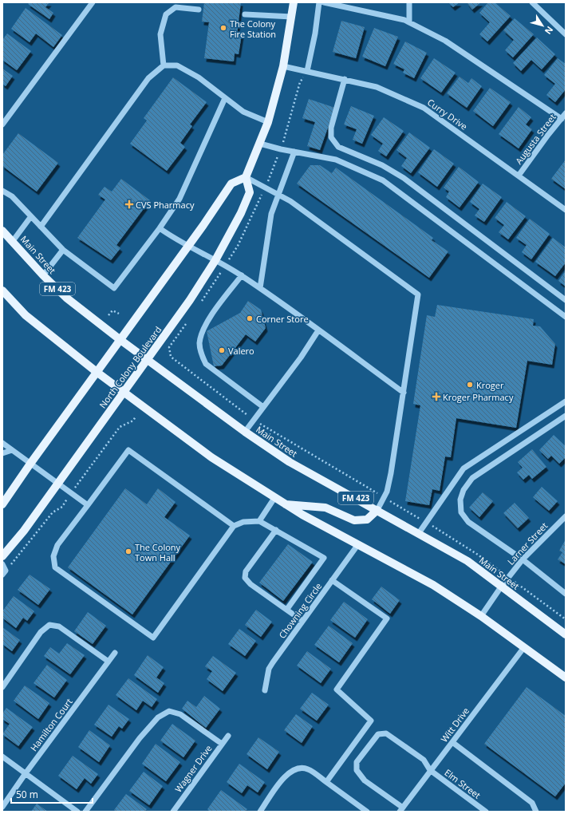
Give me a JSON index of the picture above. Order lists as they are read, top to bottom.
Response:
{
  "streets": {
    "main road": ["Main Street", "FM 423", "North Colony Boulevard"],
    "street": [
      "Curry Drive",
      "Augusta Street",
      "Larner Street",
      "Chowning Circle",
      "Hamilton Court",
      "Witt Drive",
      "Wagner Drive",
      "Elm Street"
    ]
  },
  "crossings": [
    ["Curry Drive", "Augusta Street"],
    ["Main Street", "North Colony Boulevard"],
    ["Main Street", "Larner Street"],
    ["Witt Drive", "Elm Street"]
  ],
  "places": {
    "other": [
      "The Colony Fire Station",
      "Corner Store",
      "Valero",
      "Kroger",
      "The Colony Town Hall"
    ],
    "health": ["CVS Pharmacy", "Kroger Pharmacy"]
  },
  "scale_bar": "50 m",
  "north": "bottom right"
}
